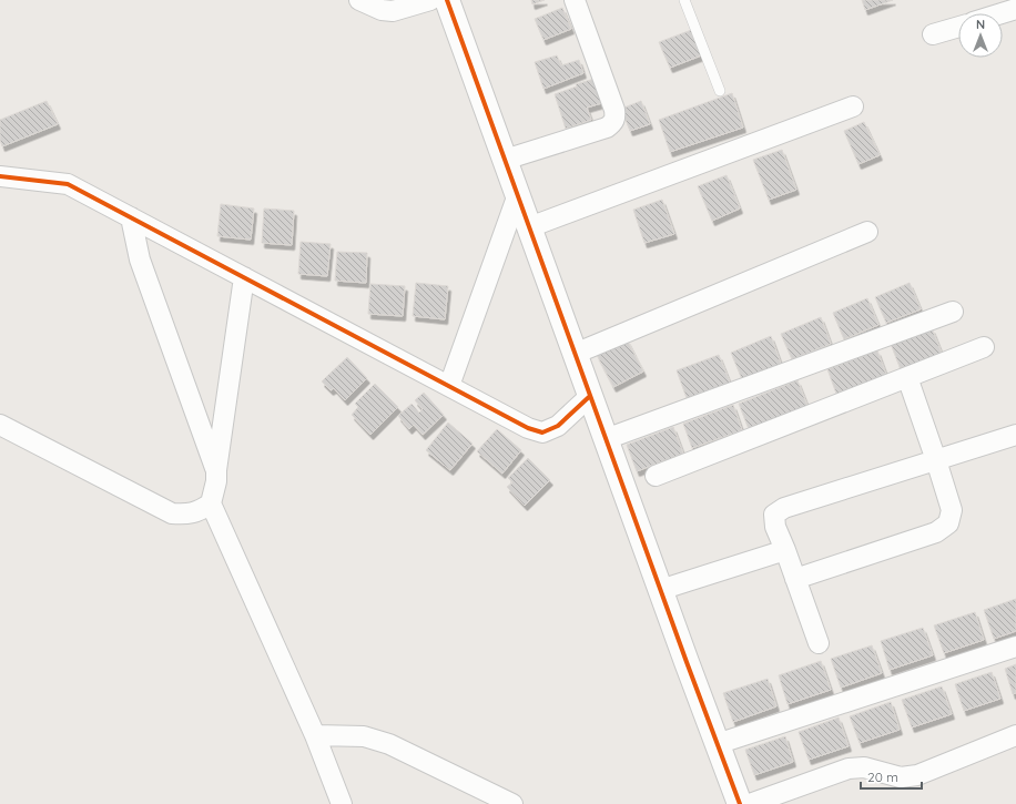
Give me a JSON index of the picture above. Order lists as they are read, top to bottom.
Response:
{
  "scale_bar": "20 m",
  "north": "top"
}
